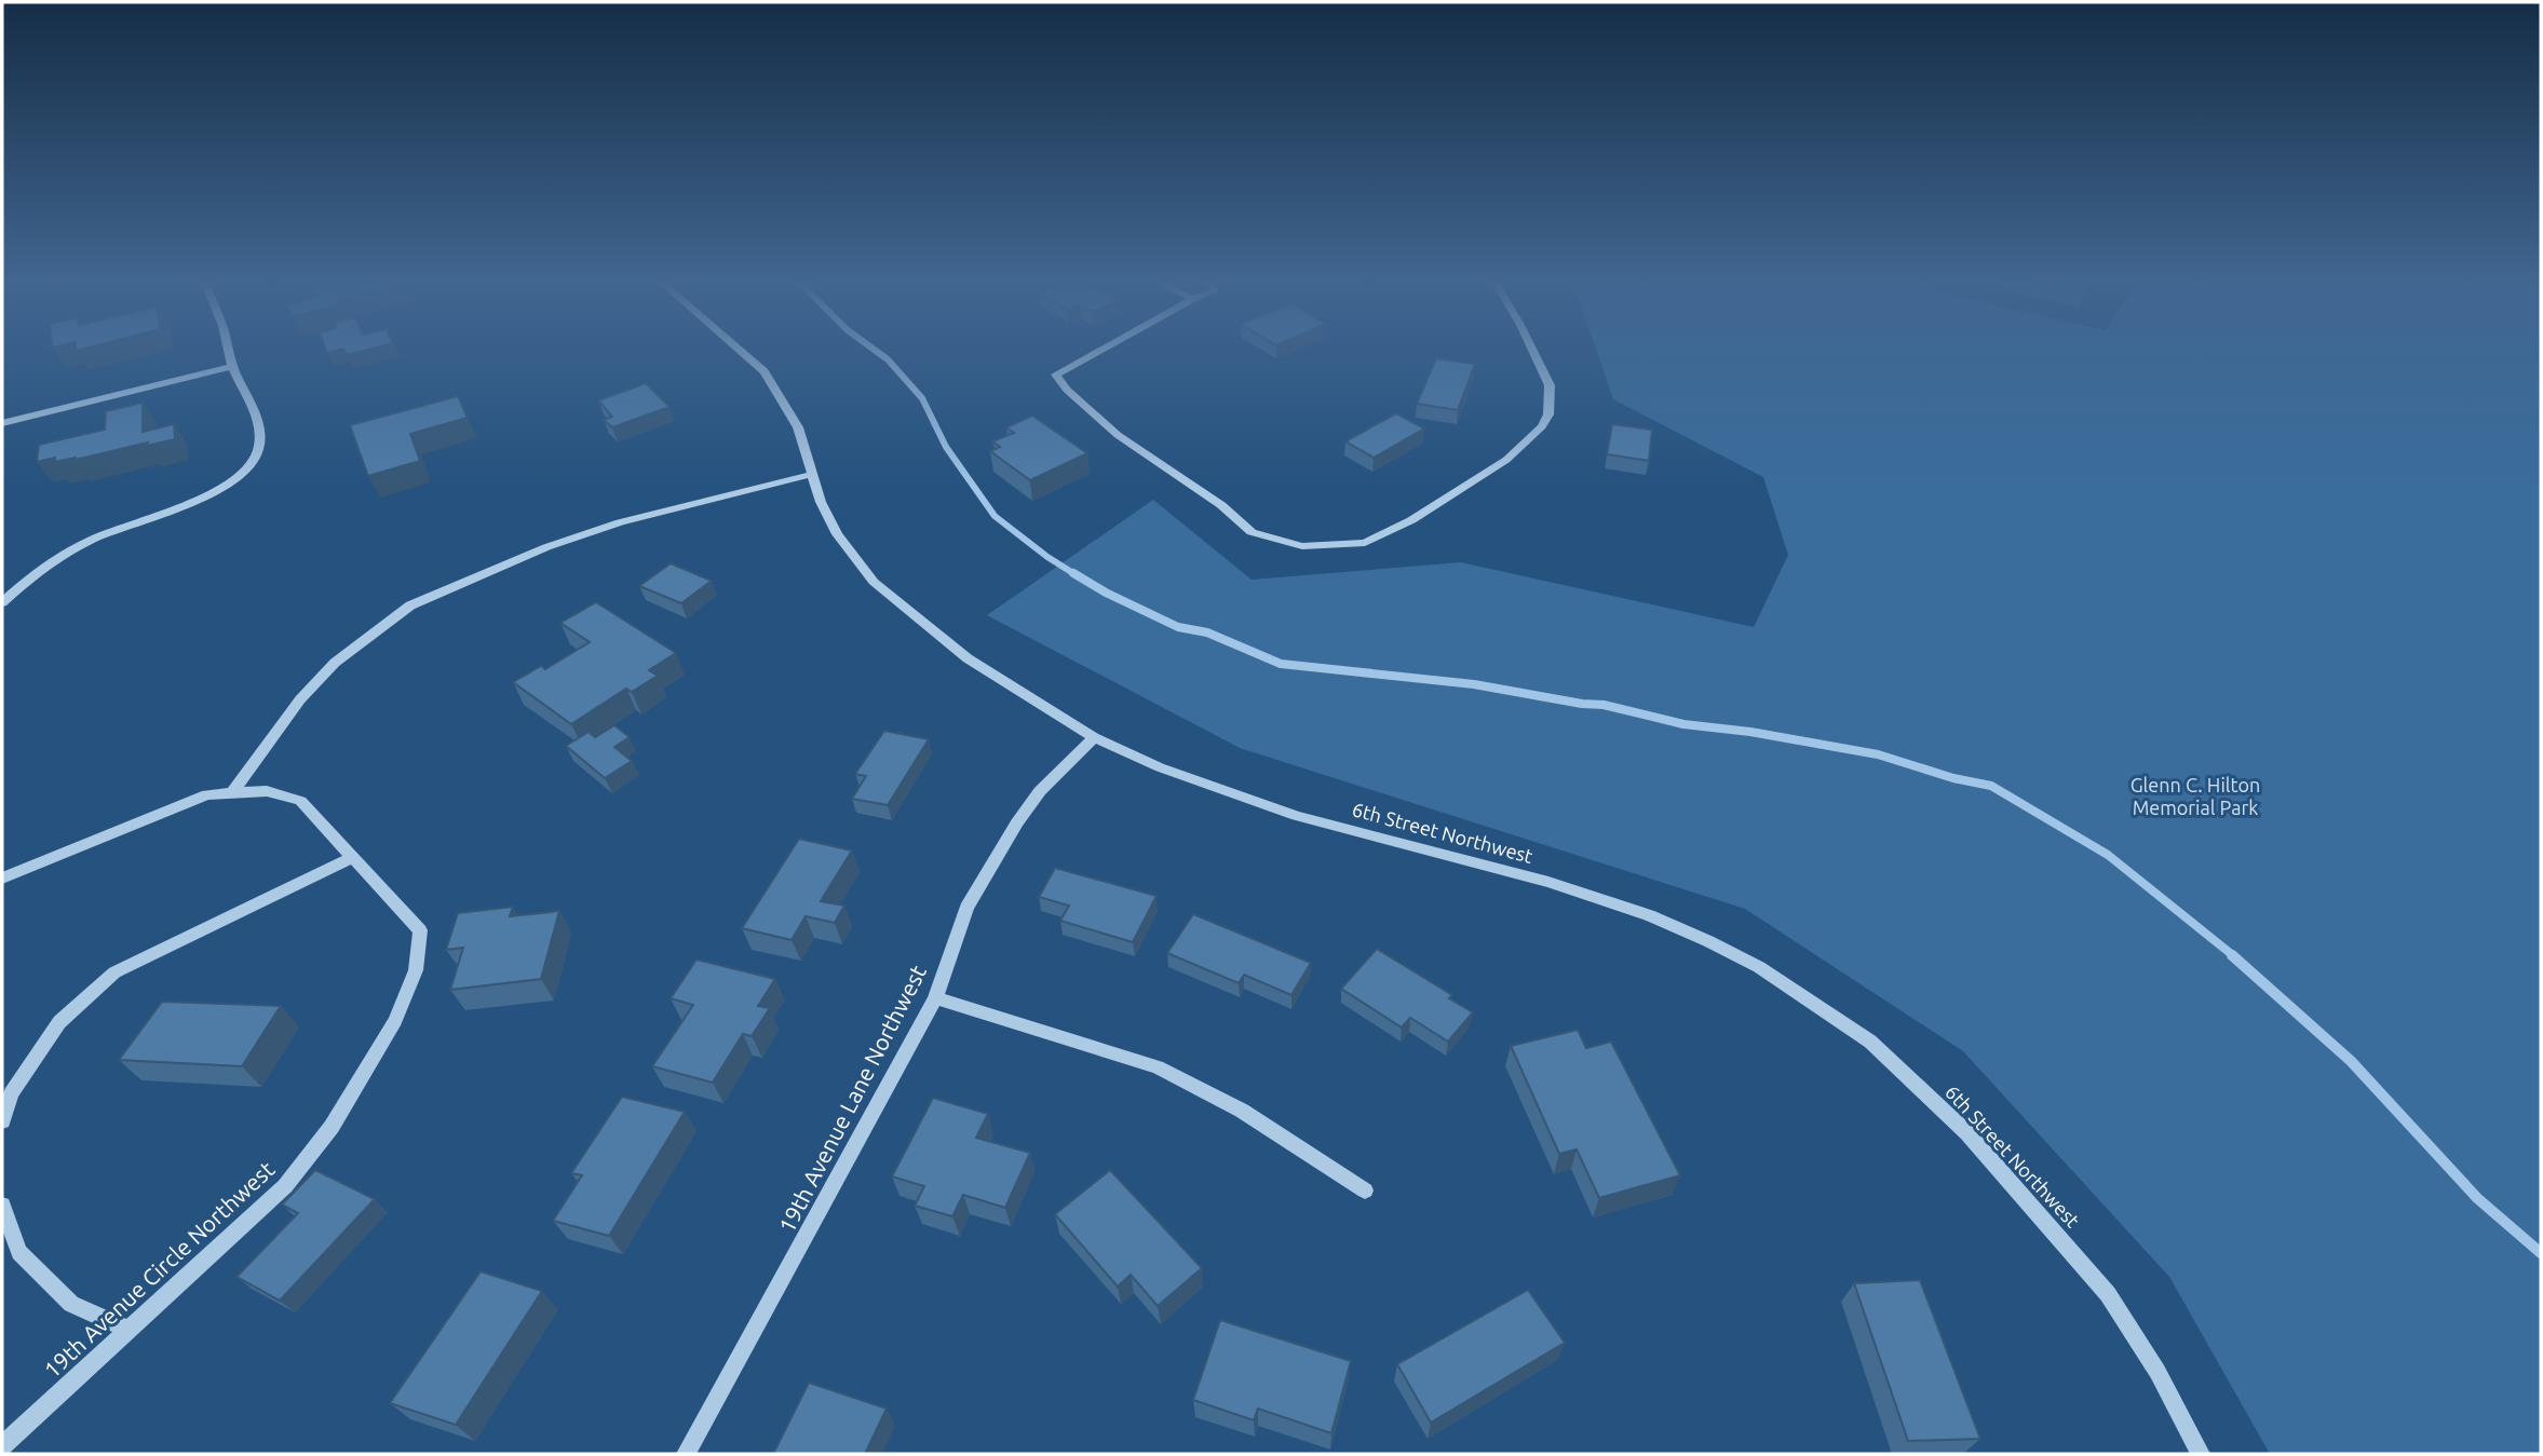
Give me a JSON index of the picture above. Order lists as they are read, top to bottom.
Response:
{
  "streets": {
    "street": ["6th Street Northwest", "19th Avenue Lane Northwest", "19th Avenue Circle Northwest"]
  },
  "crossings": [
    ["6th Street Northwest", "19th Avenue Lane Northwest"]
  ],
  "parks": ["Glenn C. Hilton Memorial Park"]
}
